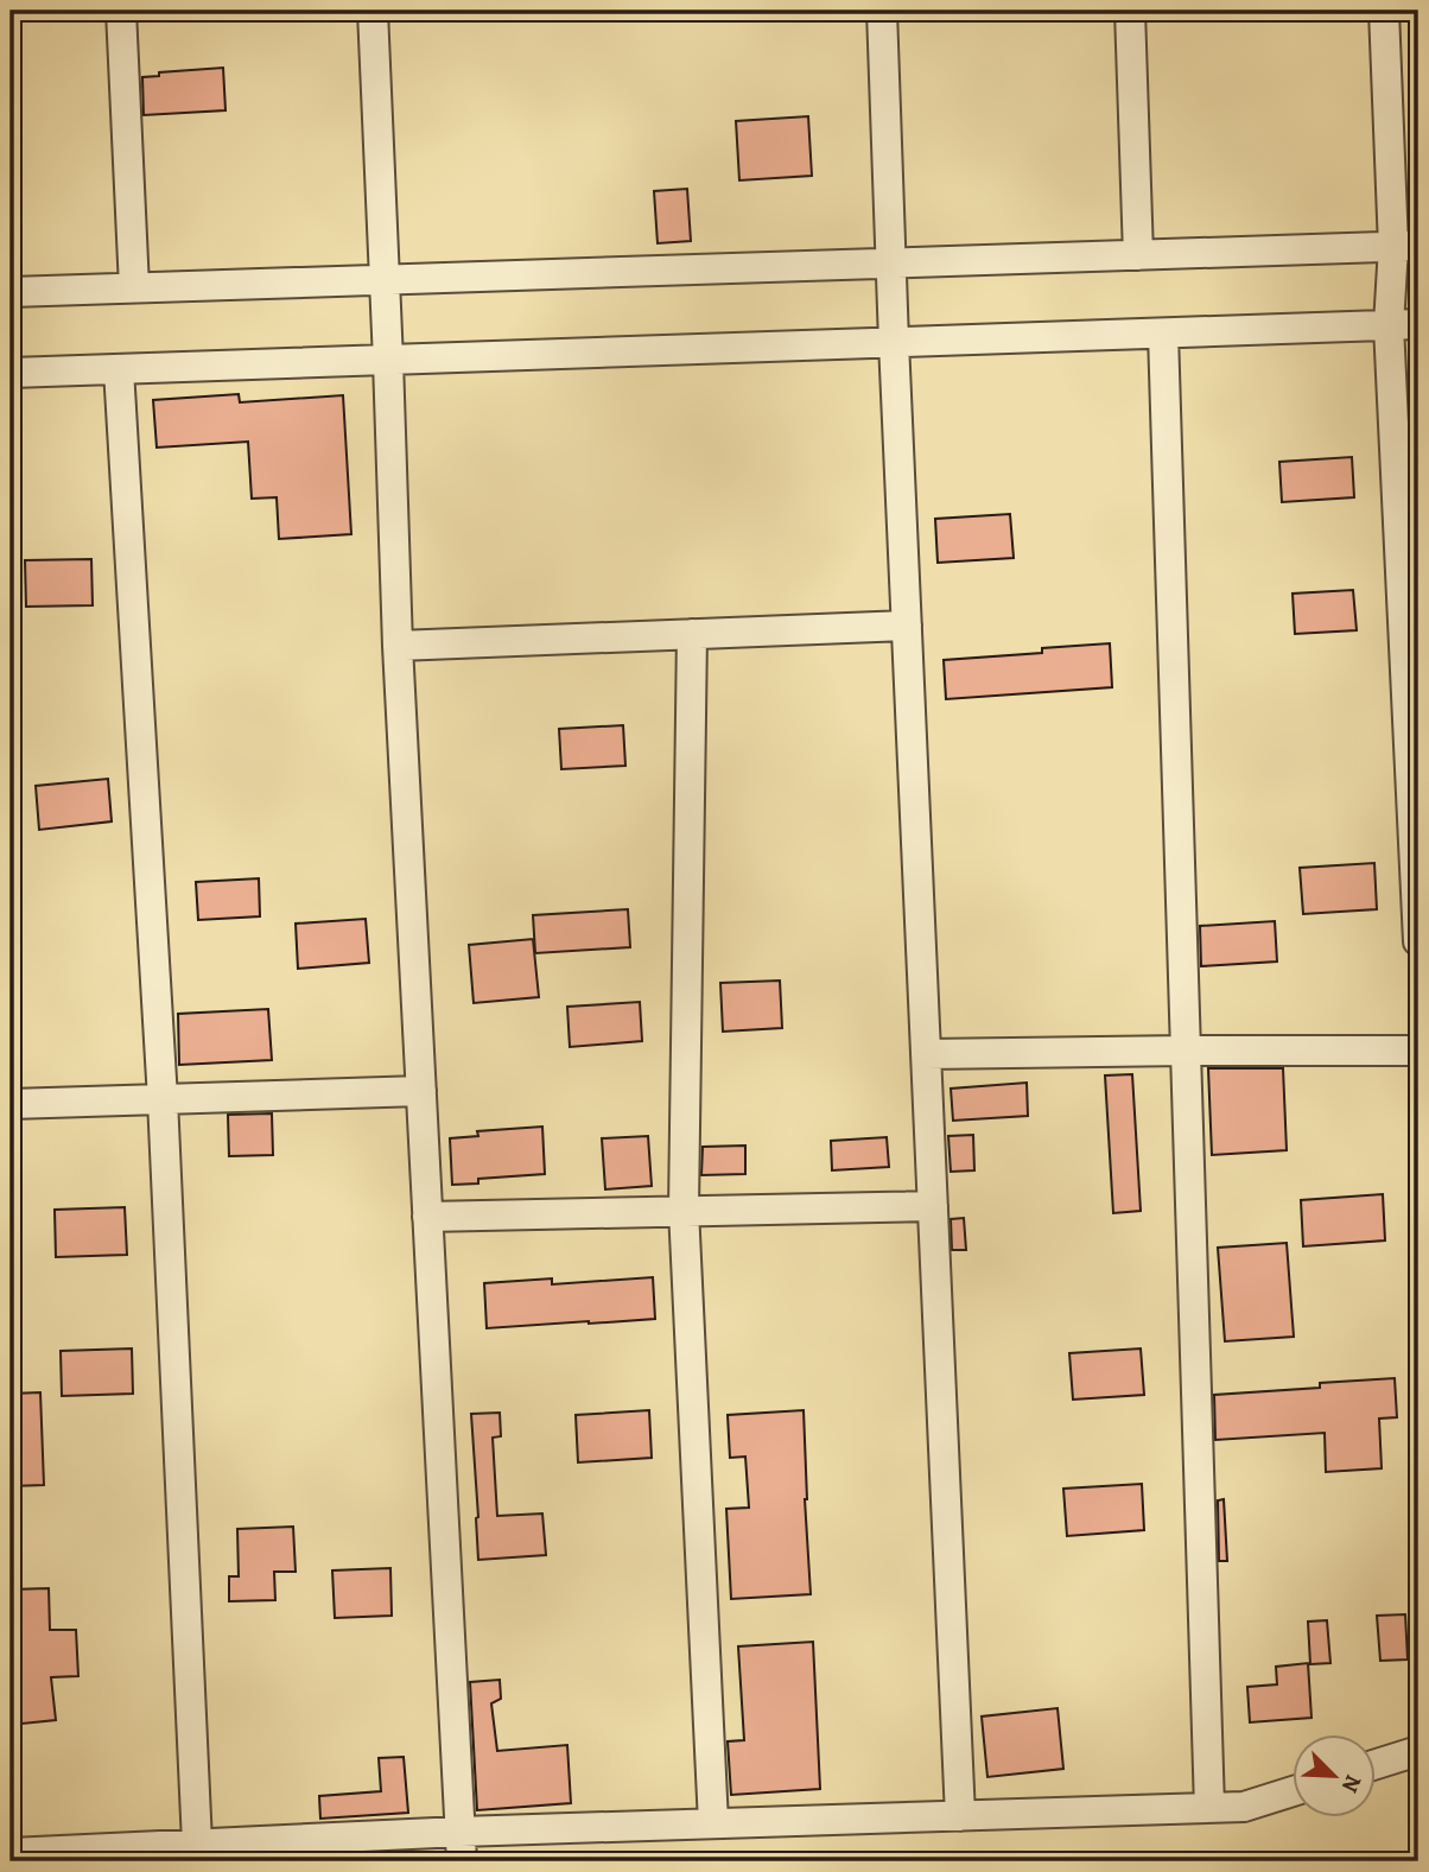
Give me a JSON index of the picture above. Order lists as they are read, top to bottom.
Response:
{
  "north": "bottom right"
}
